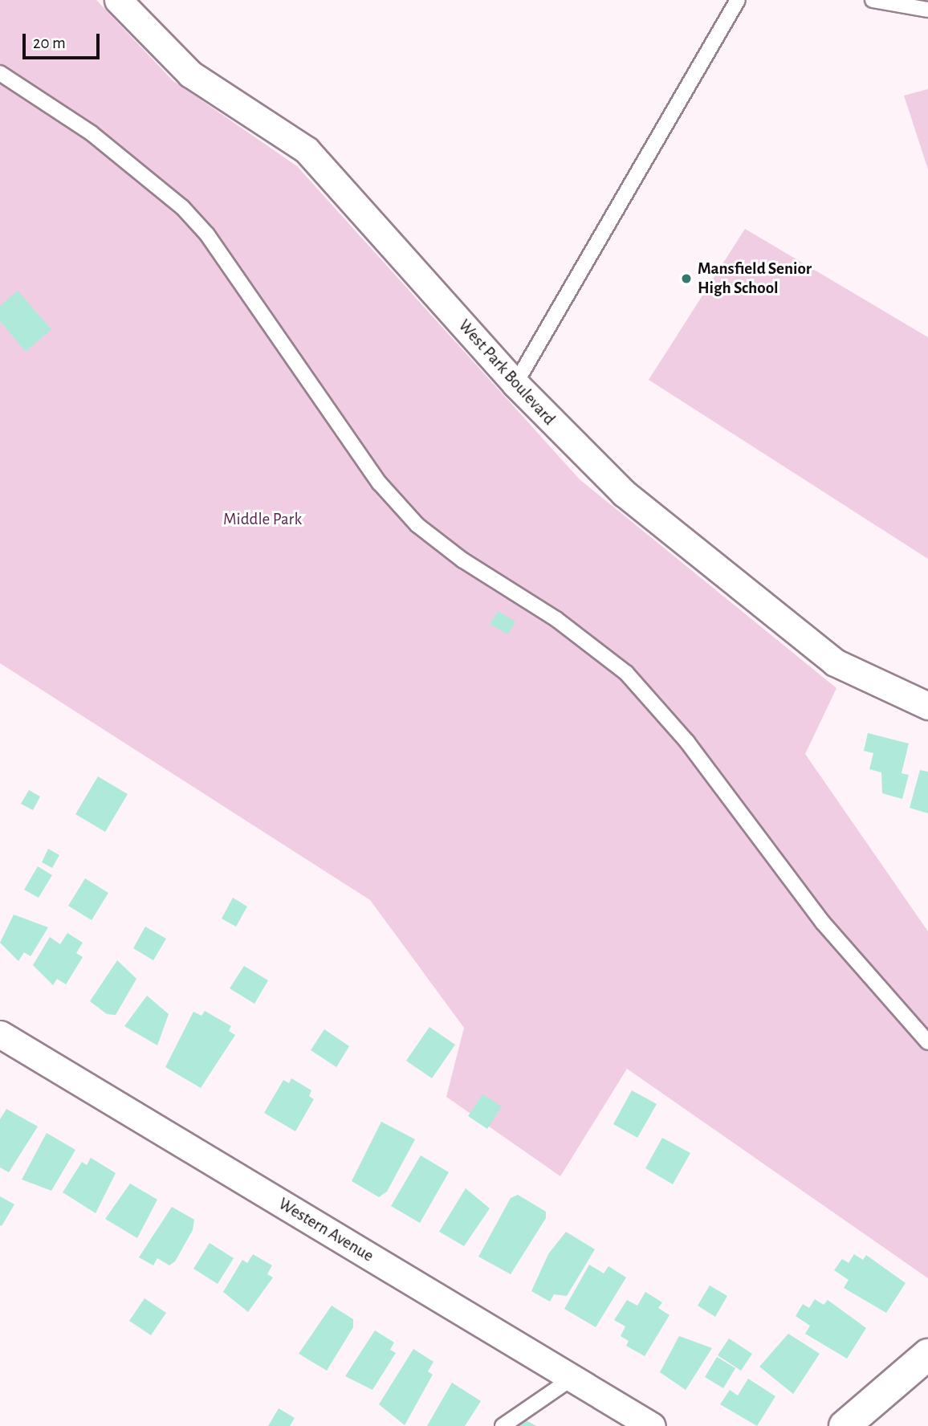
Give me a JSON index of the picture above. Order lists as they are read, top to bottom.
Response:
{
  "streets": {
    "street": ["West Park Boulevard", "Western Avenue"]
  },
  "parks": ["Middle Park"],
  "places": ["Mansfield Senior High School"],
  "scale_bar": "20 m"
}
